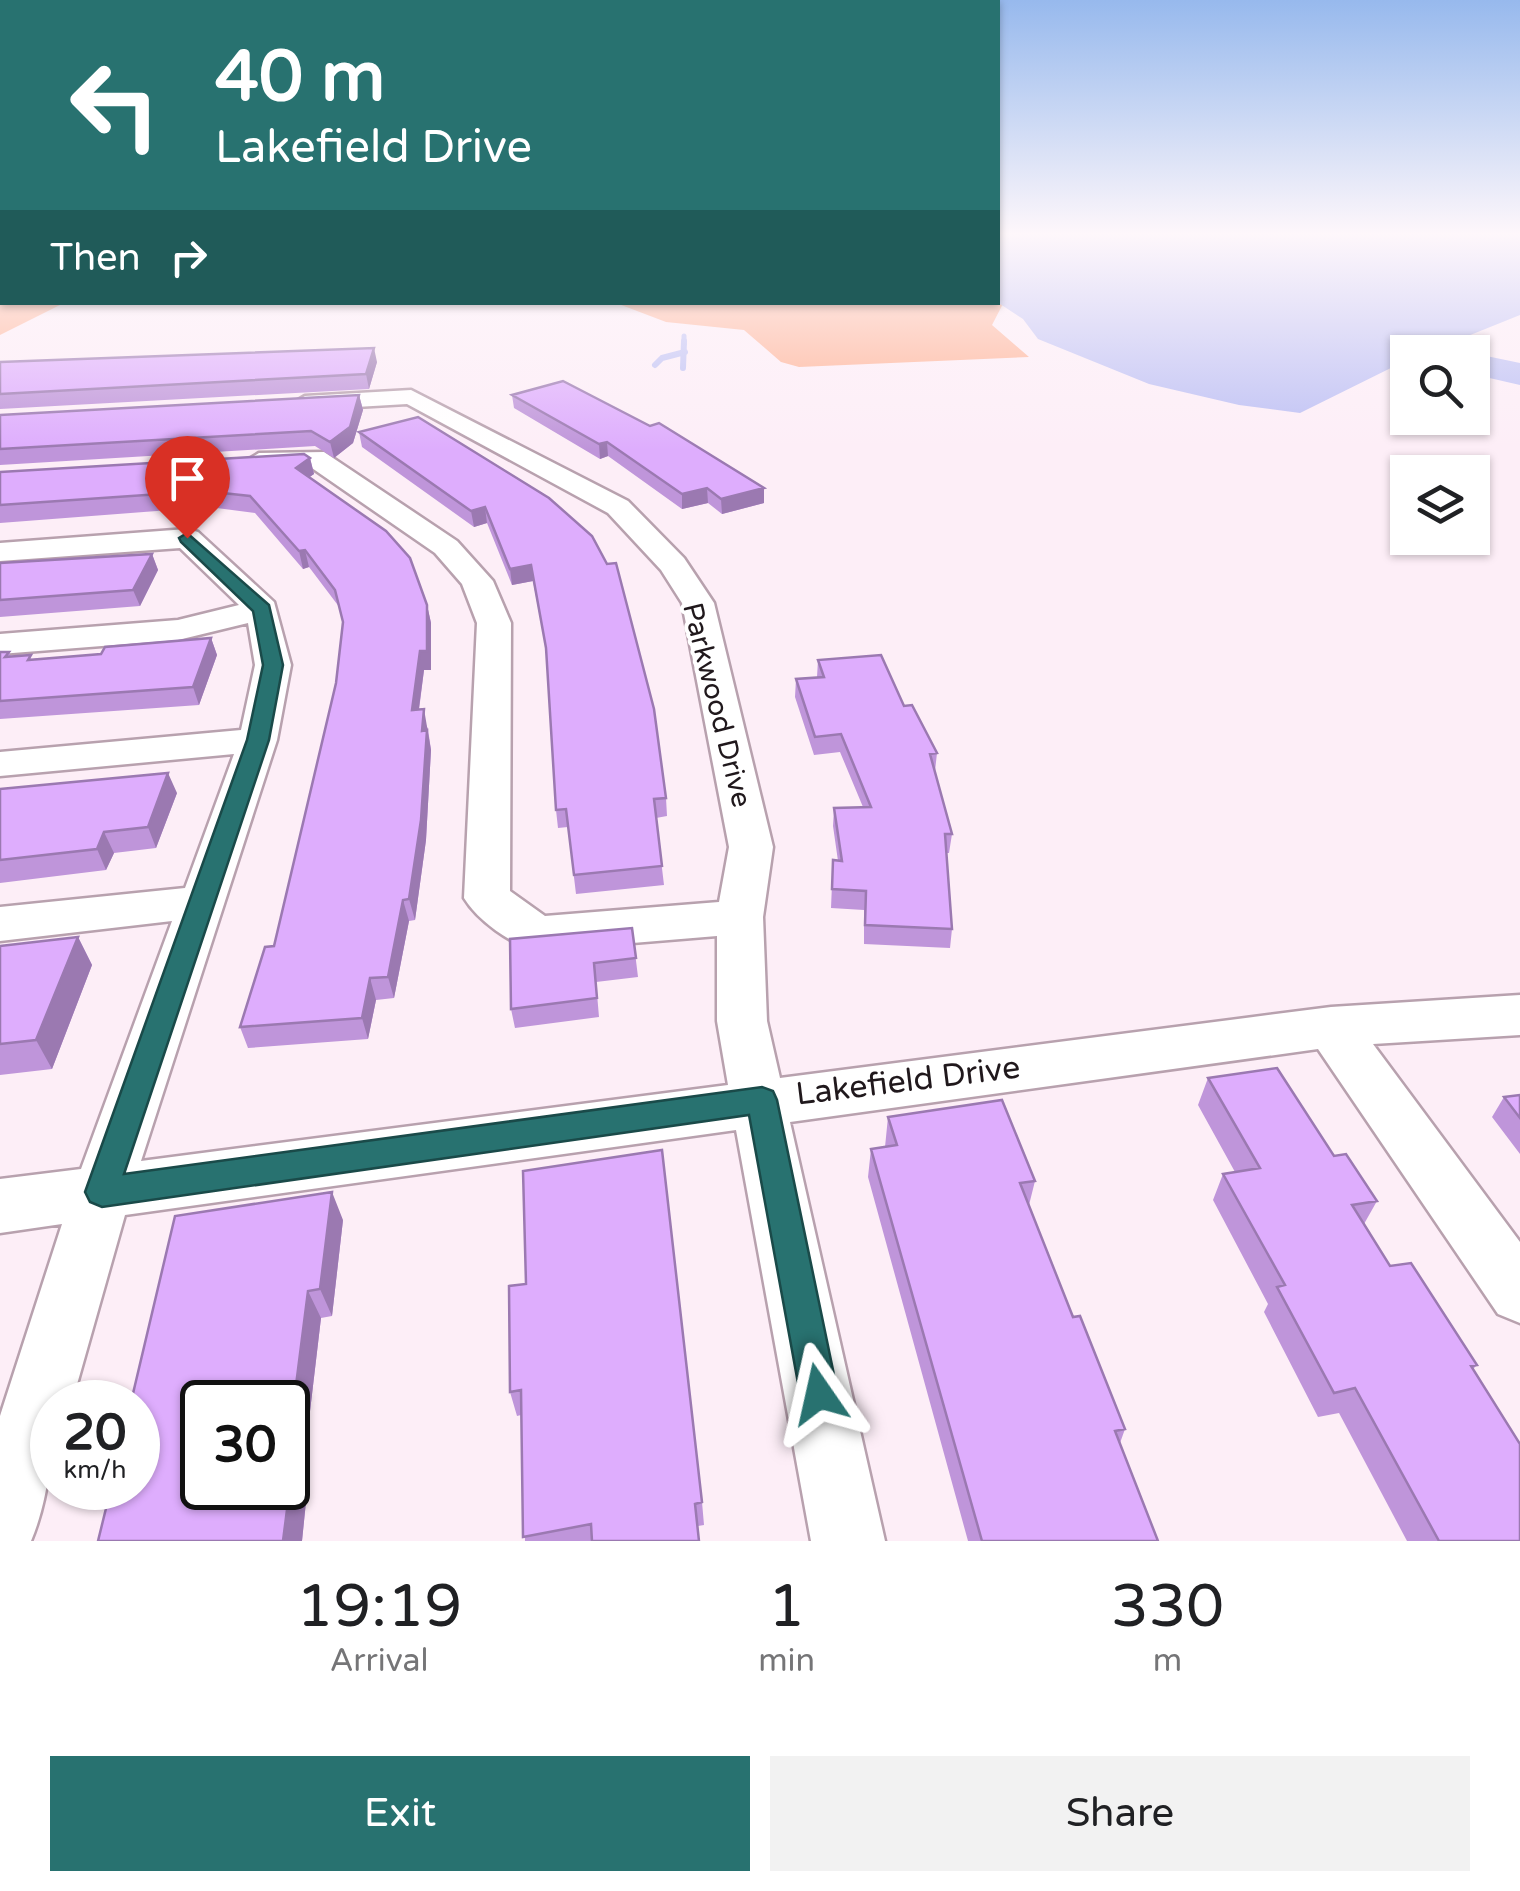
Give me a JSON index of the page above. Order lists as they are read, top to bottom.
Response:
{
  "streets": {
    "street": ["Parkwood Drive", "Lakefield Drive"]
  },
  "crossings": [
    ["Parkwood Drive", "Lakefield Drive"]
  ],
  "page": {
    "turn": ["40 m", "Lakefield Drive"],
    "then": "Then",
    "speed": "20 km/h",
    "limit": "30",
    "eta": [
      "19:19",
      "Arrival",
      "1",
      "min",
      "330",
      "m"
    ],
    "buttons": ["Exit", "Share"]
  }
}
